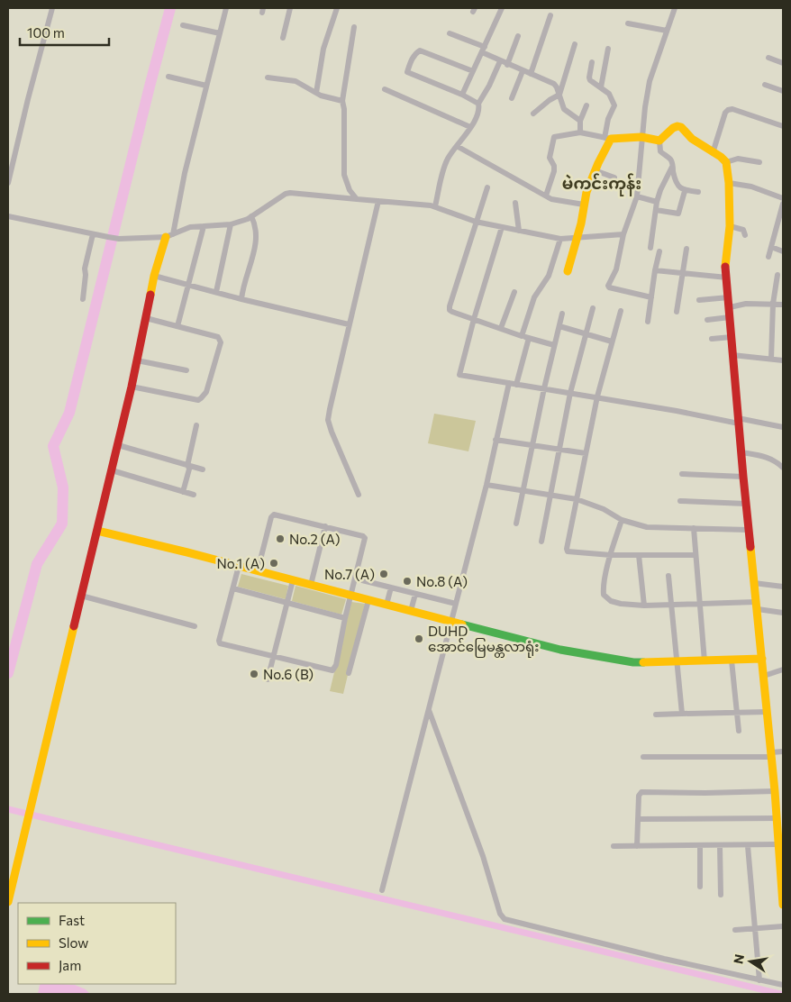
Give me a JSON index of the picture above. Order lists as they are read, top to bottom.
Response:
{
  "districts": ["မဲကင်းကုန်း"],
  "places": [
    "No.2 (A)",
    "No.1 (A)",
    "No.7 (A)",
    "No.8 (A)",
    "DUHD အောင်မြေမန္တလာရုံး",
    "No.6 (B)"
  ],
  "legend": ["Fast", "Slow", "Jam"],
  "scale_bar": "100 m",
  "north": "left"
}
